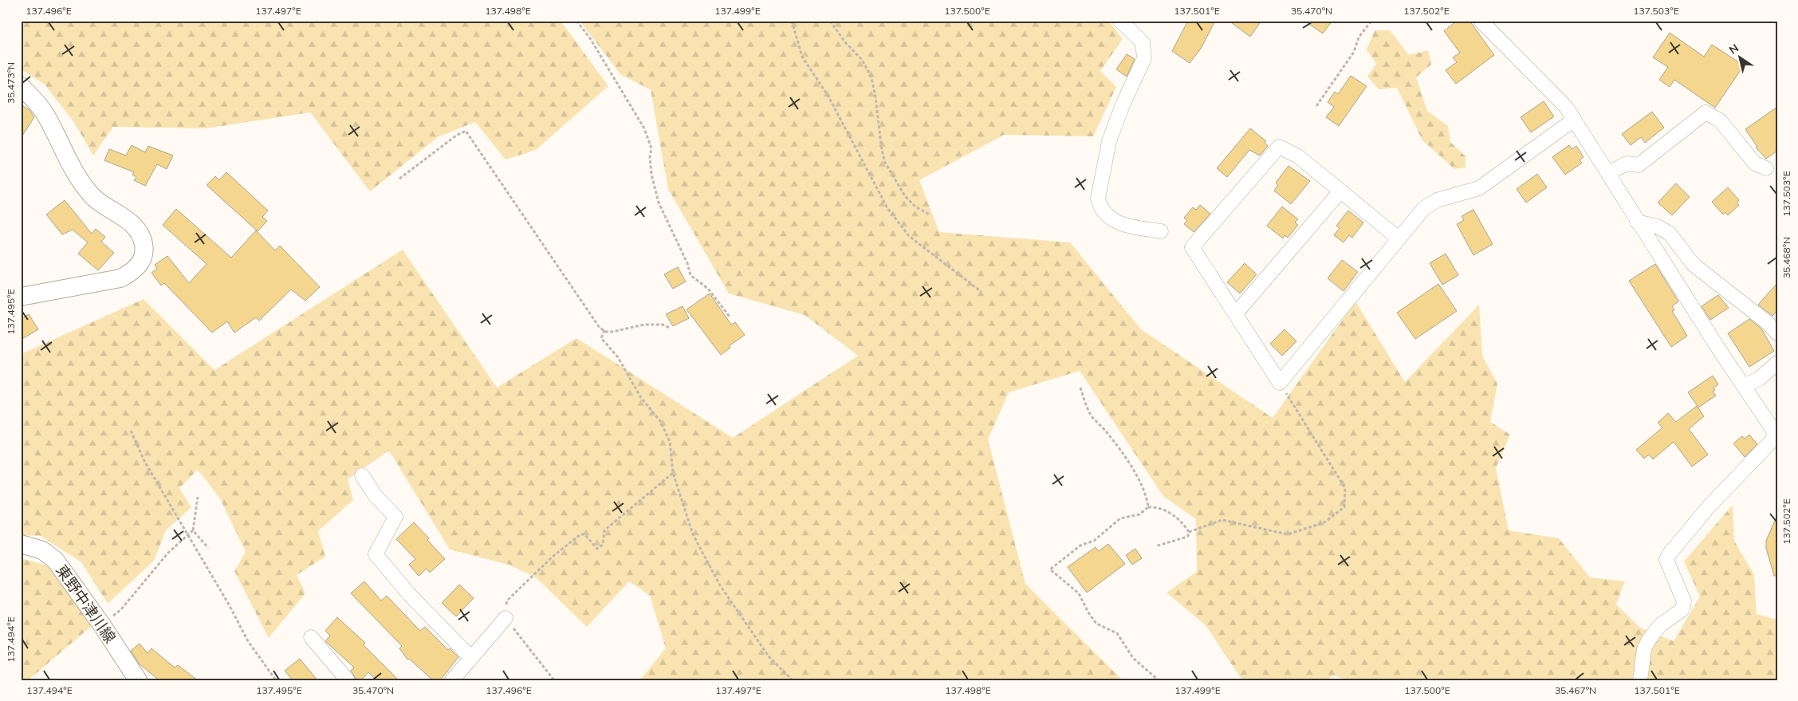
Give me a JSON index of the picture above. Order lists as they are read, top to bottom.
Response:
{
  "streets": {
    "main road": ["東野中津川線"]
  },
  "north": "top left",
  "coordinates": [
    "137.496°E",
    "137.497°E",
    "137.498°E",
    "137.499°E",
    "137.500°E",
    "137.501°E",
    "35.470°N",
    "137.502°E",
    "137.503°E",
    "35.473°N",
    "35.468°N",
    "137.495°E",
    "137.494°E",
    "35.467°N"
  ]
}
